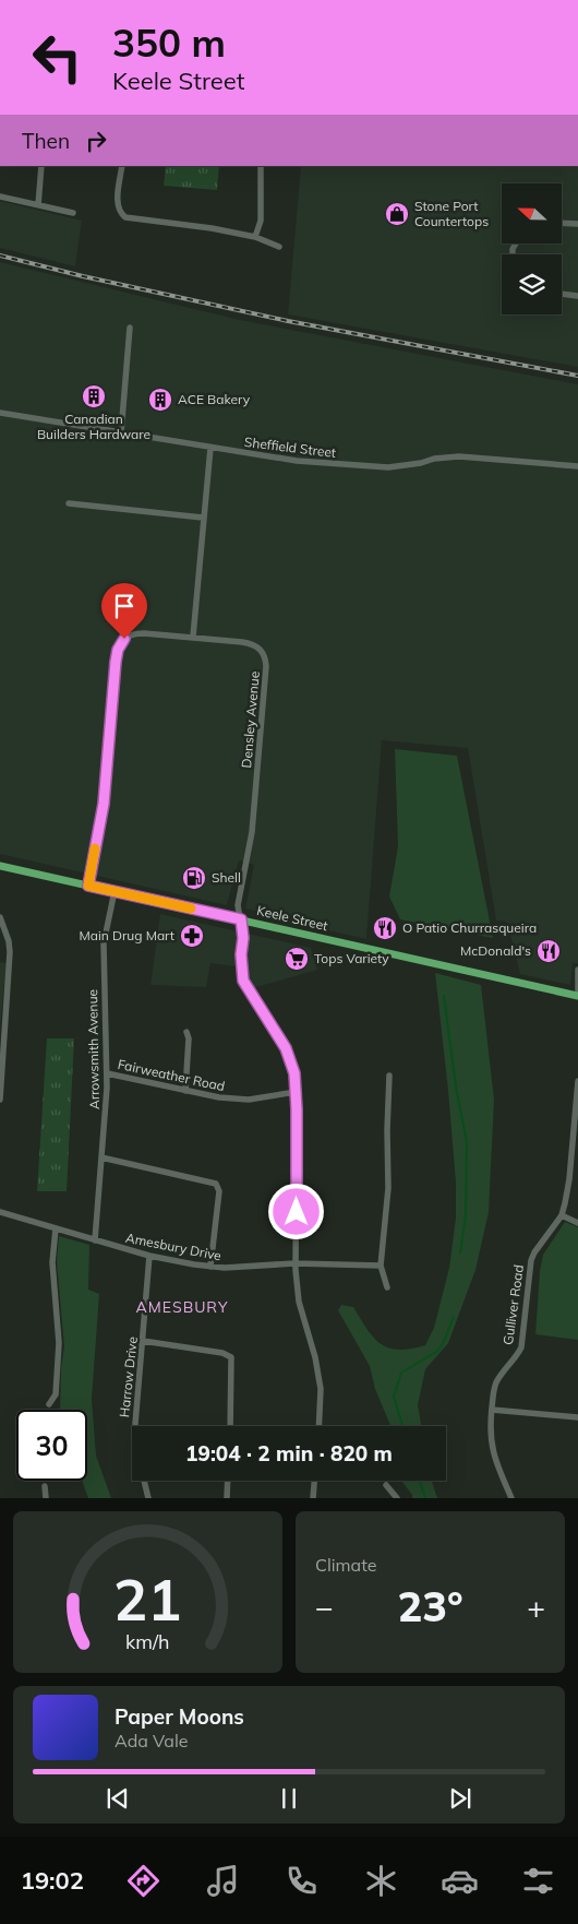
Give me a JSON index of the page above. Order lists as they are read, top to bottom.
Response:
{
  "streets": {
    "main road": ["Keele Street"],
    "street": [
      "Sheffield Street",
      "Densley Avenue",
      "Arrowsmith Avenue",
      "Fairweather Road",
      "Amesbury Drive",
      "Gulliver Road",
      "Harrow Drive"
    ]
  },
  "crossings": [
    ["Densley Avenue", "Keele Street"],
    ["Keele Street", "Arrowsmith Avenue"],
    ["Arrowsmith Avenue", "Fairweather Road"],
    ["Arrowsmith Avenue", "Amesbury Drive"],
    ["Amesbury Drive", "Harrow Drive"]
  ],
  "districts": ["AMESBURY"],
  "places": {
    "shop": ["Stone Port Countertops"],
    "building": ["Canadian Builders Hardware", "ACE Bakery"],
    "fuel station": ["Shell"],
    "restaurant": ["O Patio Churrasqueira", "McDonald's"],
    "pharmacy": ["Main Drug Mart"],
    "supermarket": ["Tops Variety"]
  },
  "north": "left",
  "page": {
    "turn": ["350 m", "Keele Street"],
    "then": "Then",
    "limit": "30",
    "trip": "19:04 · 2 min · 820 m",
    "tile": "Climate",
    "heat": ["−", "23°", "+"],
    "song": ["Paper Moons", "Ada Vale"],
    "tabs": "19:02",
    "gauge": ["21", "km/h"]
  }
}
